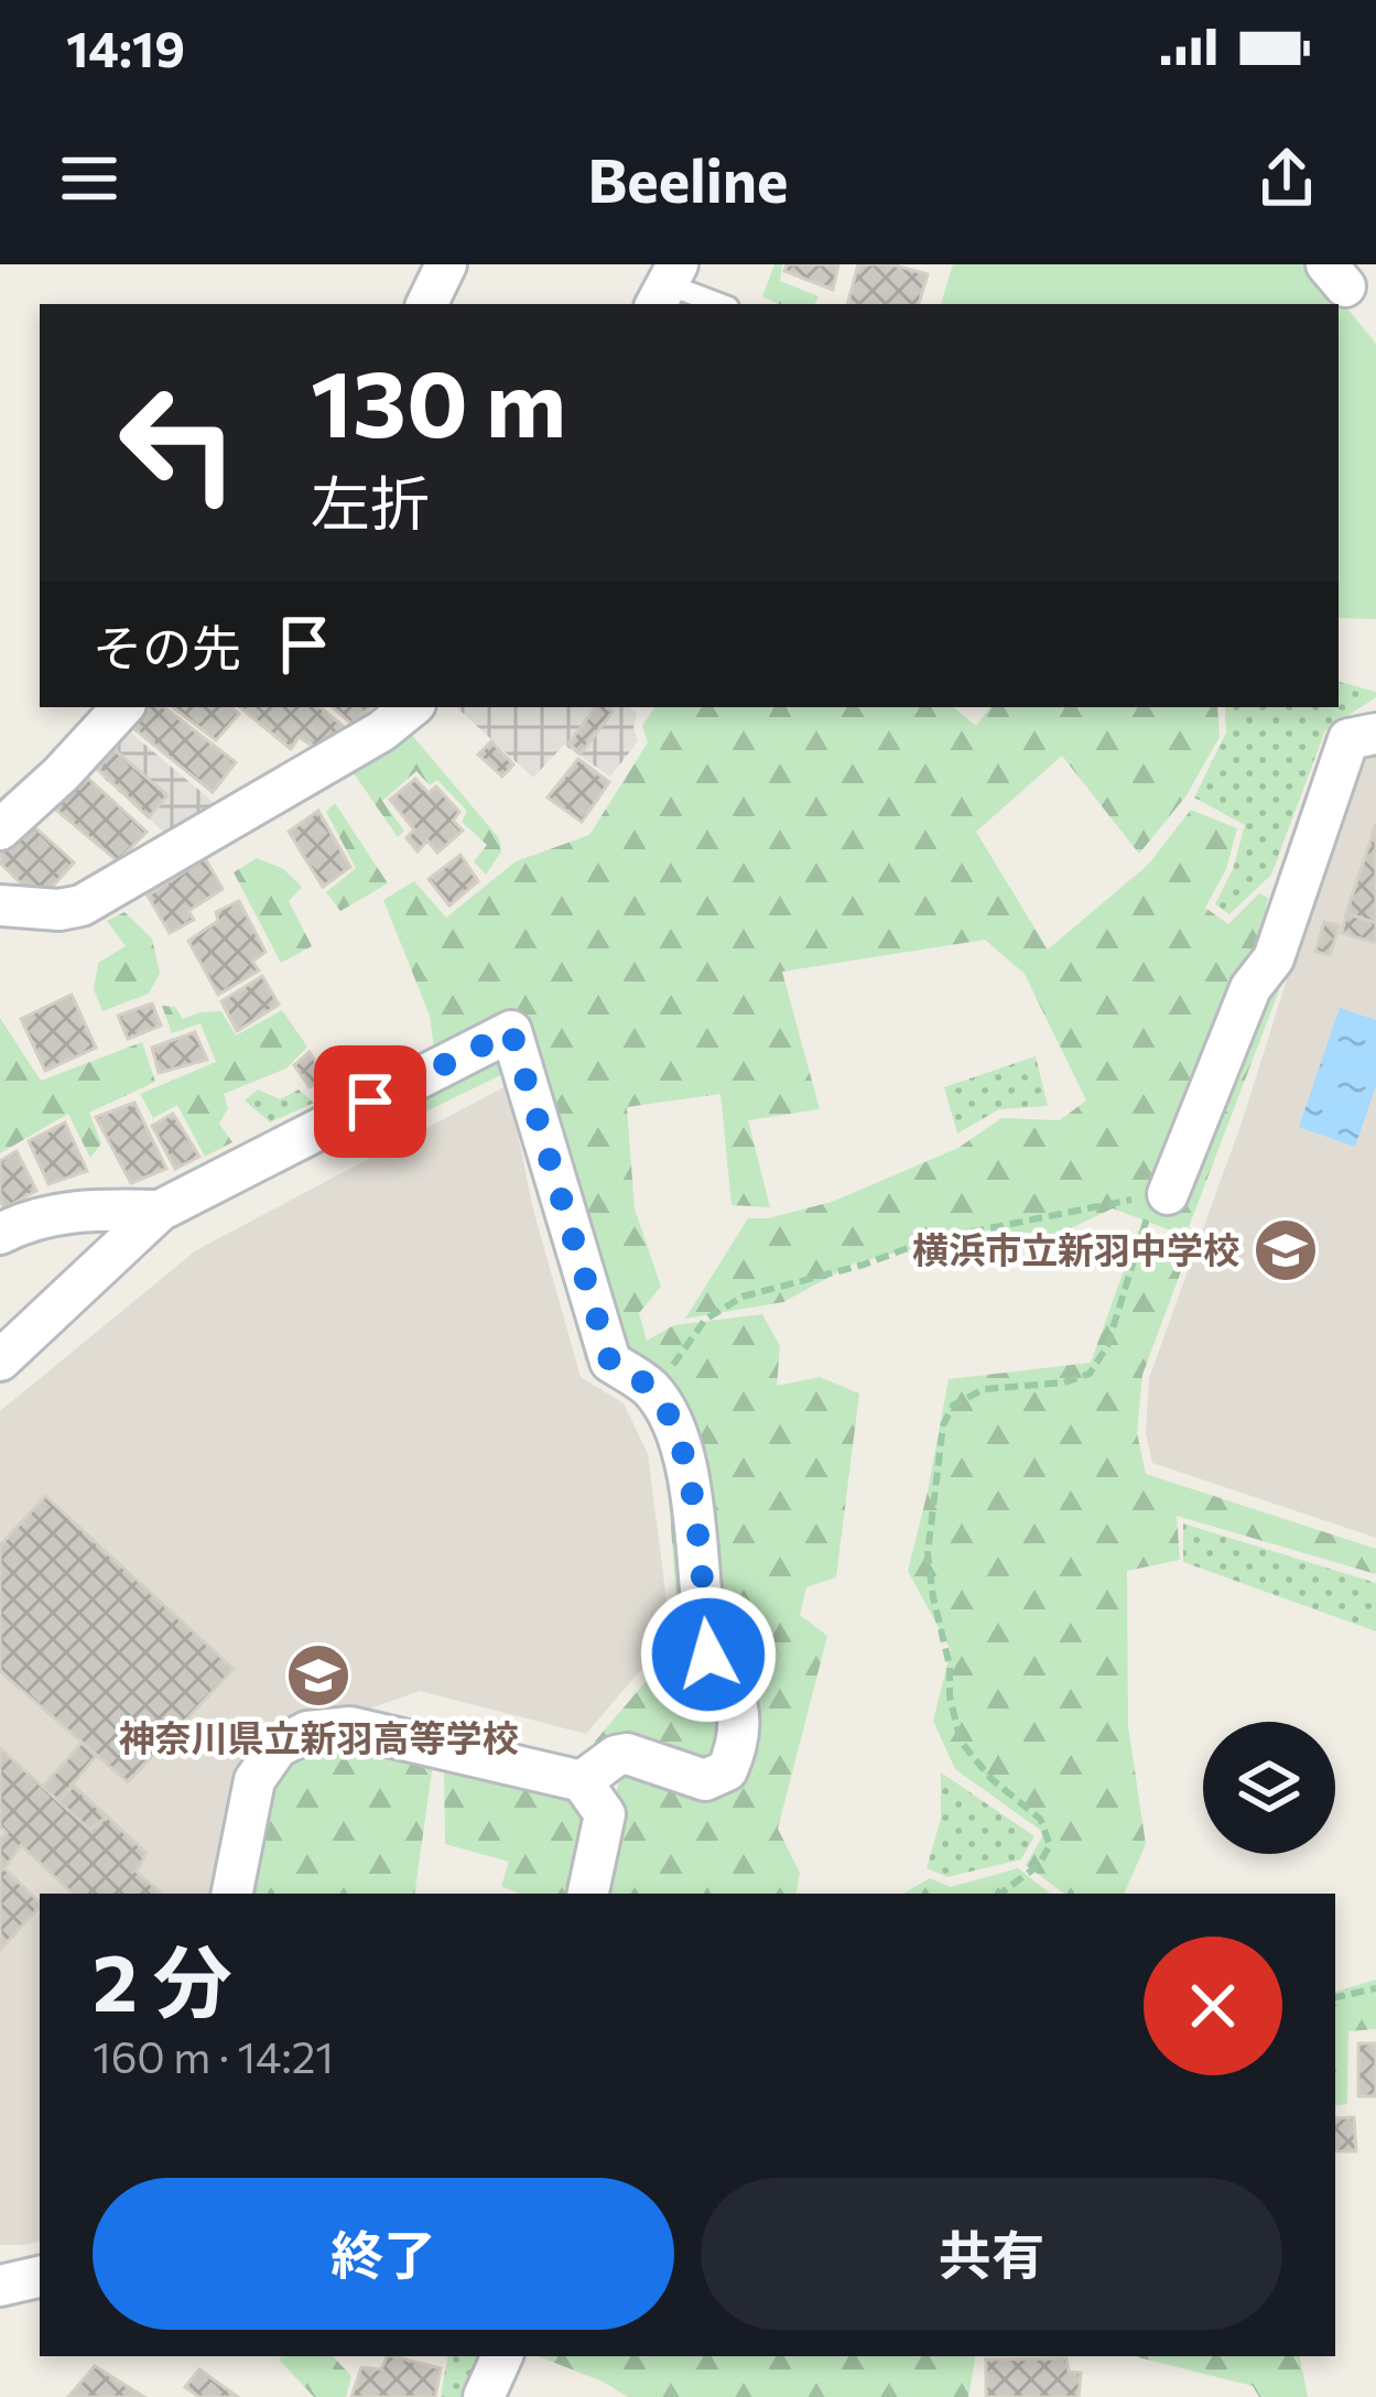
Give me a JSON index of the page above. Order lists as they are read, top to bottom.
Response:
{
  "places": {
    "school or university": ["横浜市立新羽中学校", "神奈川県立新羽高等学校"]
  },
  "page": {
    "status": "14:19",
    "header": "Beeline",
    "turn": ["130 m", "左折"],
    "then": "その先",
    "heading": ["2 分", "160 m · 14:21"],
    "buttons": ["終了", "共有"]
  }
}
